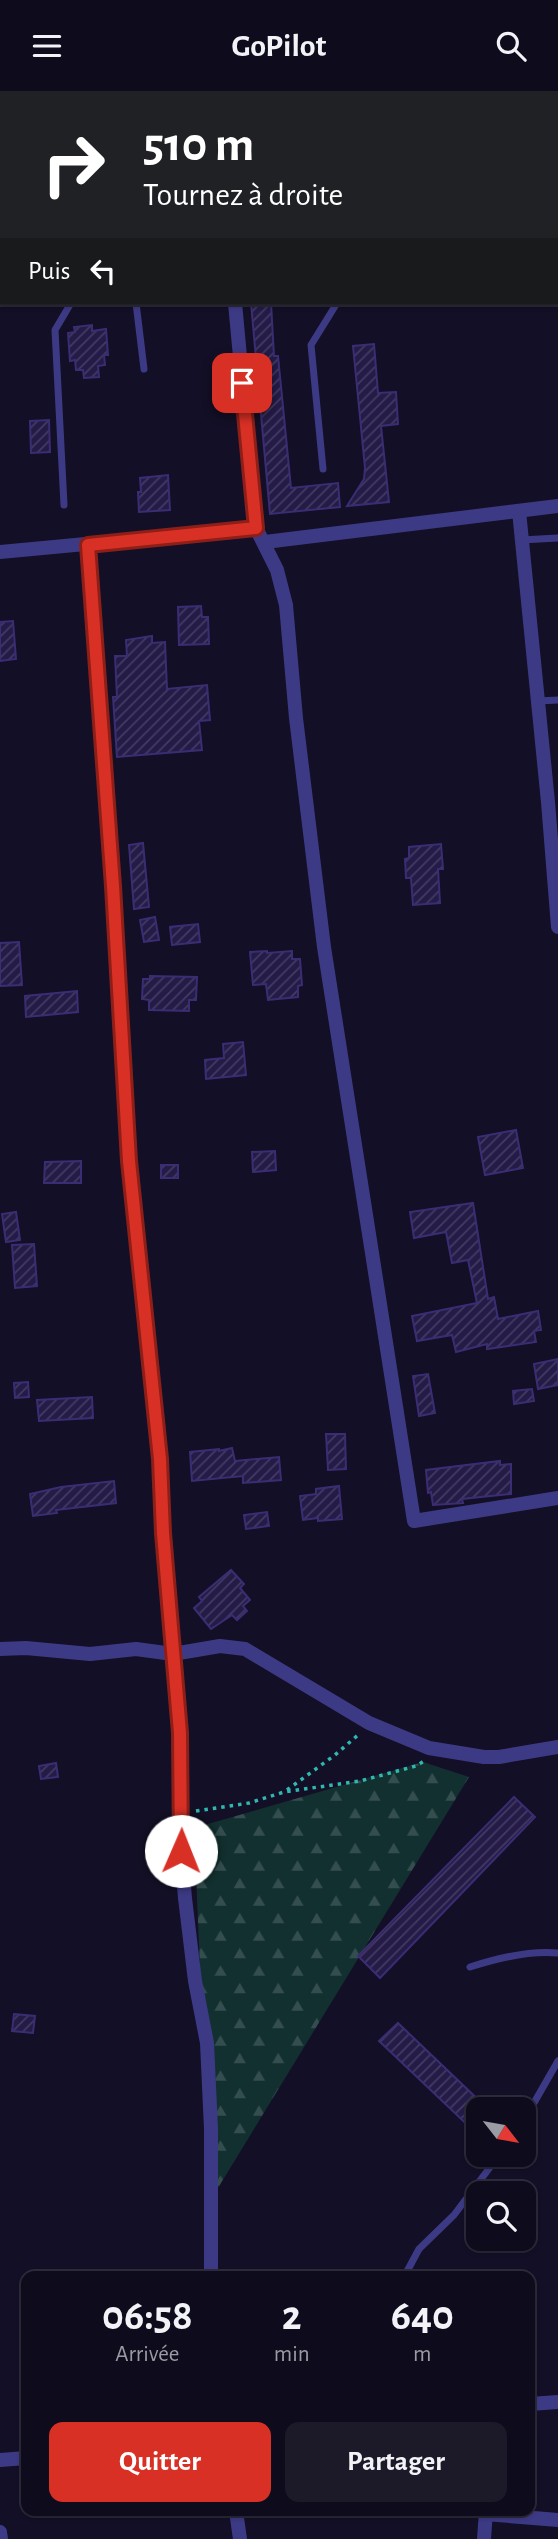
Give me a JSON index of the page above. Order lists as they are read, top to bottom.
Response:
{
  "north": "bottom right",
  "page": {
    "header": "GoPilot",
    "turn": ["510 m", "Tournez à droite"],
    "then": "Puis",
    "eta": [
      "06:58",
      "Arrivée",
      "2",
      "min",
      "640",
      "m"
    ],
    "buttons": ["Quitter", "Partager"]
  }
}
